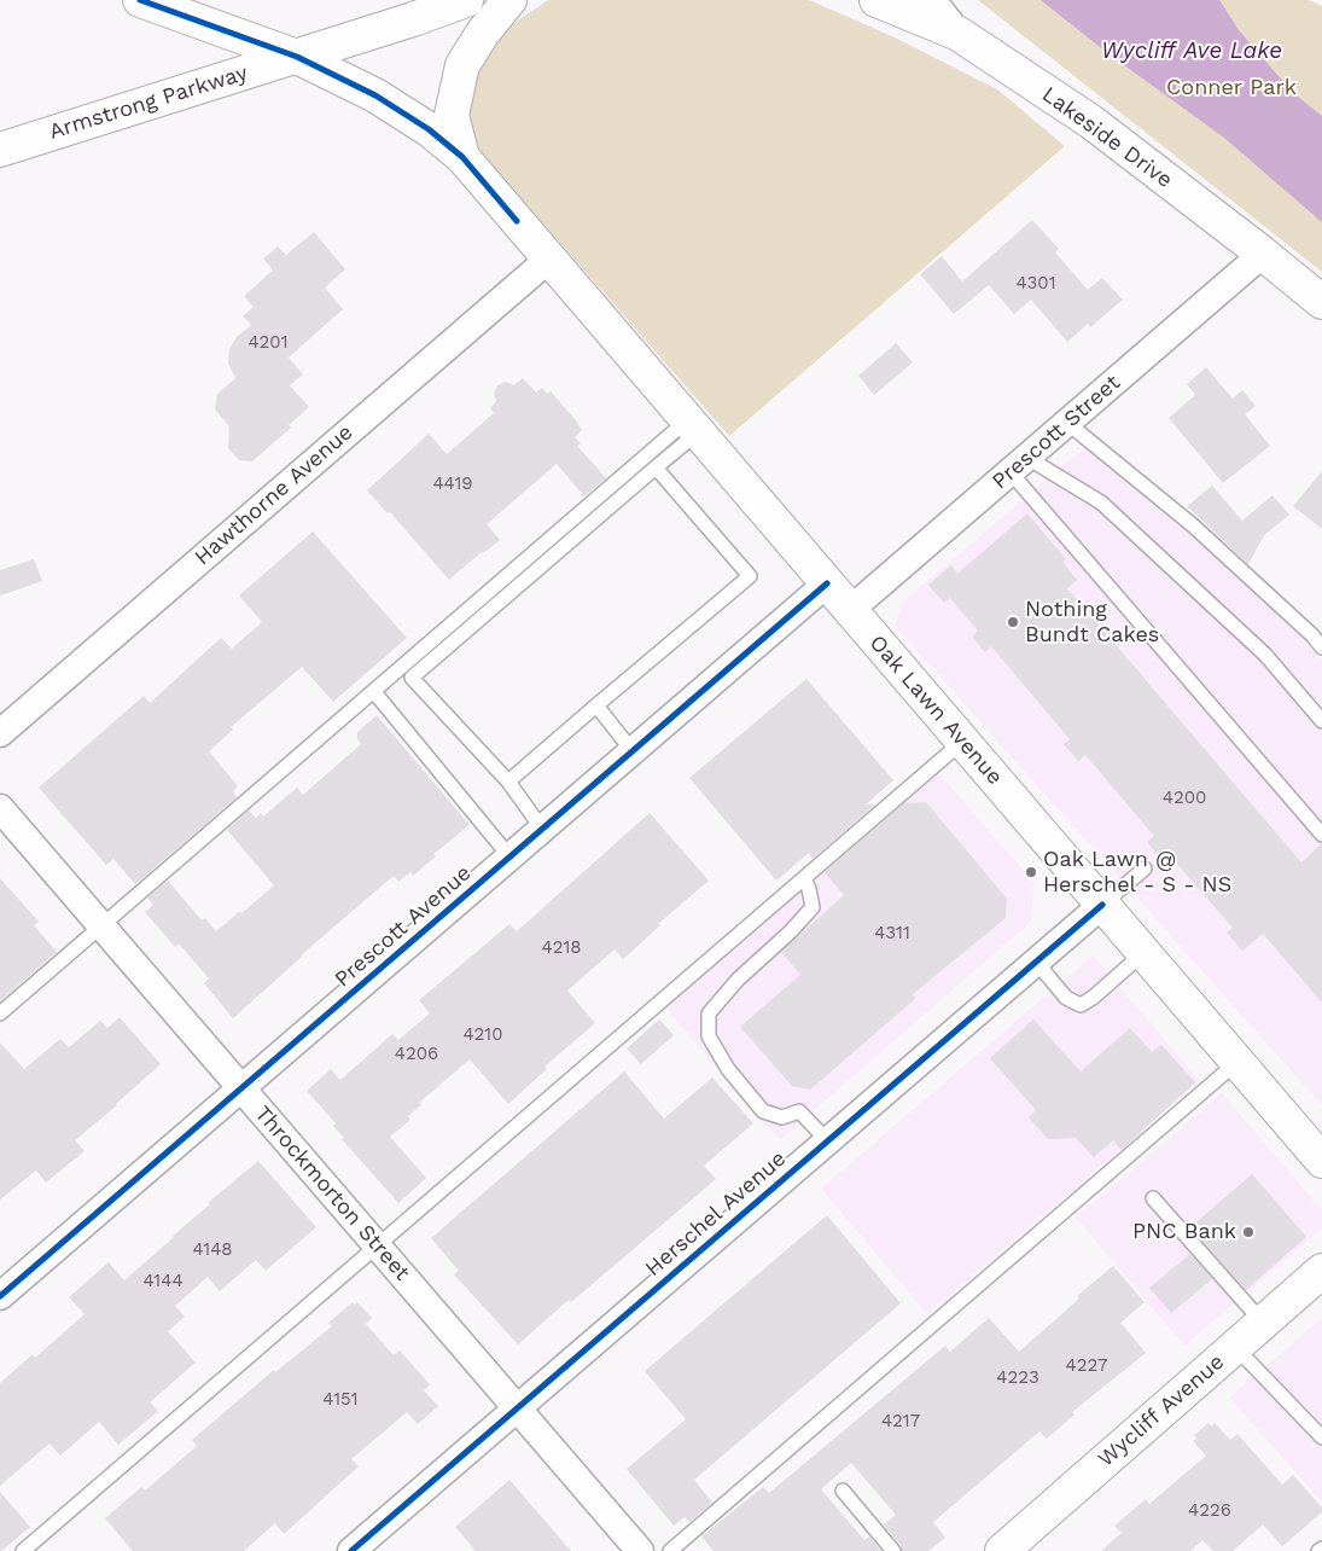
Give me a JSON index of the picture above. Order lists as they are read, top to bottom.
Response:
{
  "streets": {
    "main road": [
      "Armstrong Parkway",
      "Lakeside Drive",
      "Oak Lawn Avenue",
      "Wycliff Avenue"
    ],
    "street": [
      "Prescott Street",
      "Hawthorne Avenue",
      "Prescott Avenue",
      "Throckmorton Street",
      "Herschel Avenue"
    ]
  },
  "crossings": [
    ["Armstrong Parkway", "Oak Lawn Avenue"],
    ["Lakeside Drive", "Prescott Street"],
    ["Prescott Street", "Oak Lawn Avenue"],
    ["Hawthorne Avenue", "Oak Lawn Avenue"],
    ["Oak Lawn Avenue", "Prescott Avenue"],
    ["Oak Lawn Avenue", "Herschel Avenue"],
    ["Prescott Avenue", "Throckmorton Street"],
    ["Throckmorton Street", "Herschel Avenue"]
  ],
  "water": ["Wycliff Ave Lake"],
  "parks": ["Conner Park"],
  "places": ["Nothing Bundt Cakes", "Oak Lawn @ Herschel - S - NS", "PNC Bank"],
  "house_numbers": [
    "4301",
    "4201",
    "4419",
    "4200",
    "4311",
    "4218",
    "4210",
    "4206",
    "4148",
    "4144",
    "4227",
    "4223",
    "4151",
    "4217",
    "4226"
  ]
}
